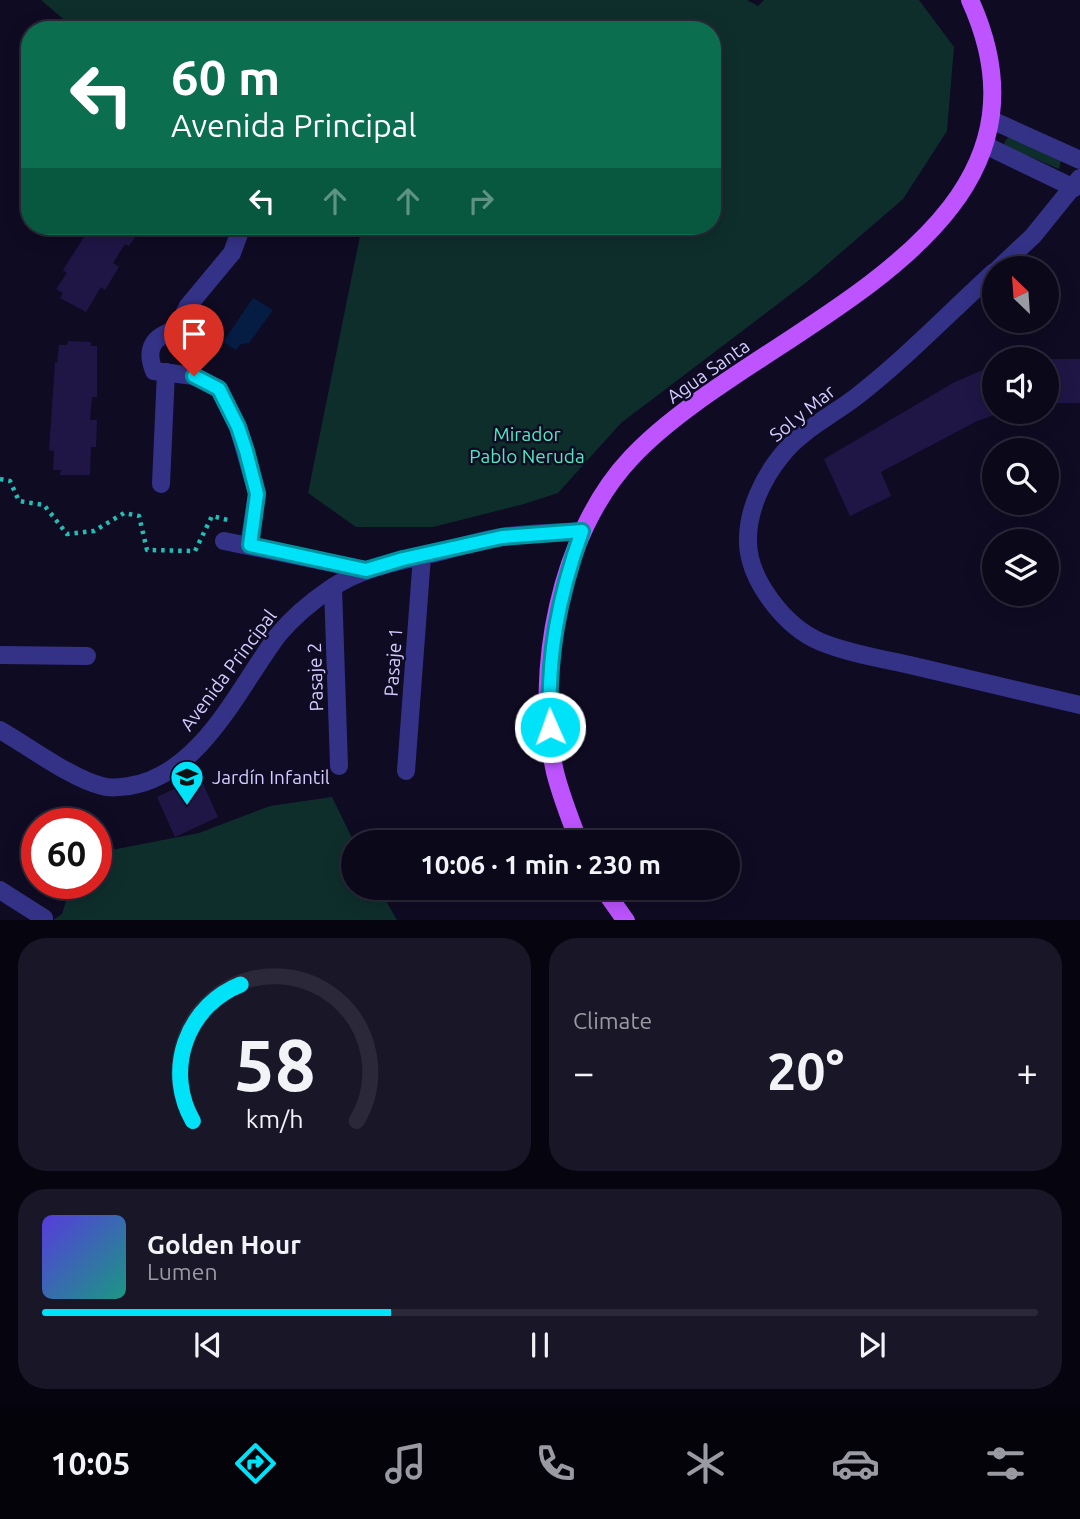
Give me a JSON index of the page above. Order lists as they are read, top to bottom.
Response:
{
  "streets": {
    "main road": ["Agua Santa"],
    "street": [
      "Sol y Mar",
      "Pasaje 1",
      "Avenida Principal",
      "Pasaje 2"
    ]
  },
  "crossings": [
    ["Agua Santa", "Avenida Principal"],
    ["Pasaje 1", "Avenida Principal"],
    ["Avenida Principal", "Pasaje 2"]
  ],
  "parks": ["Mirador Pablo Neruda"],
  "places": {
    "school or university": ["Jardín Infantil"]
  },
  "north": "top left",
  "page": {
    "turn": ["60 m", "Avenida Principal"],
    "limit": "60",
    "trip": "10:06 · 1 min · 230 m",
    "tile": "Climate",
    "heat": ["−", "20°", "+"],
    "song": ["Golden Hour", "Lumen"],
    "tabs": "10:05",
    "gauge": ["58", "km/h"]
  }
}
